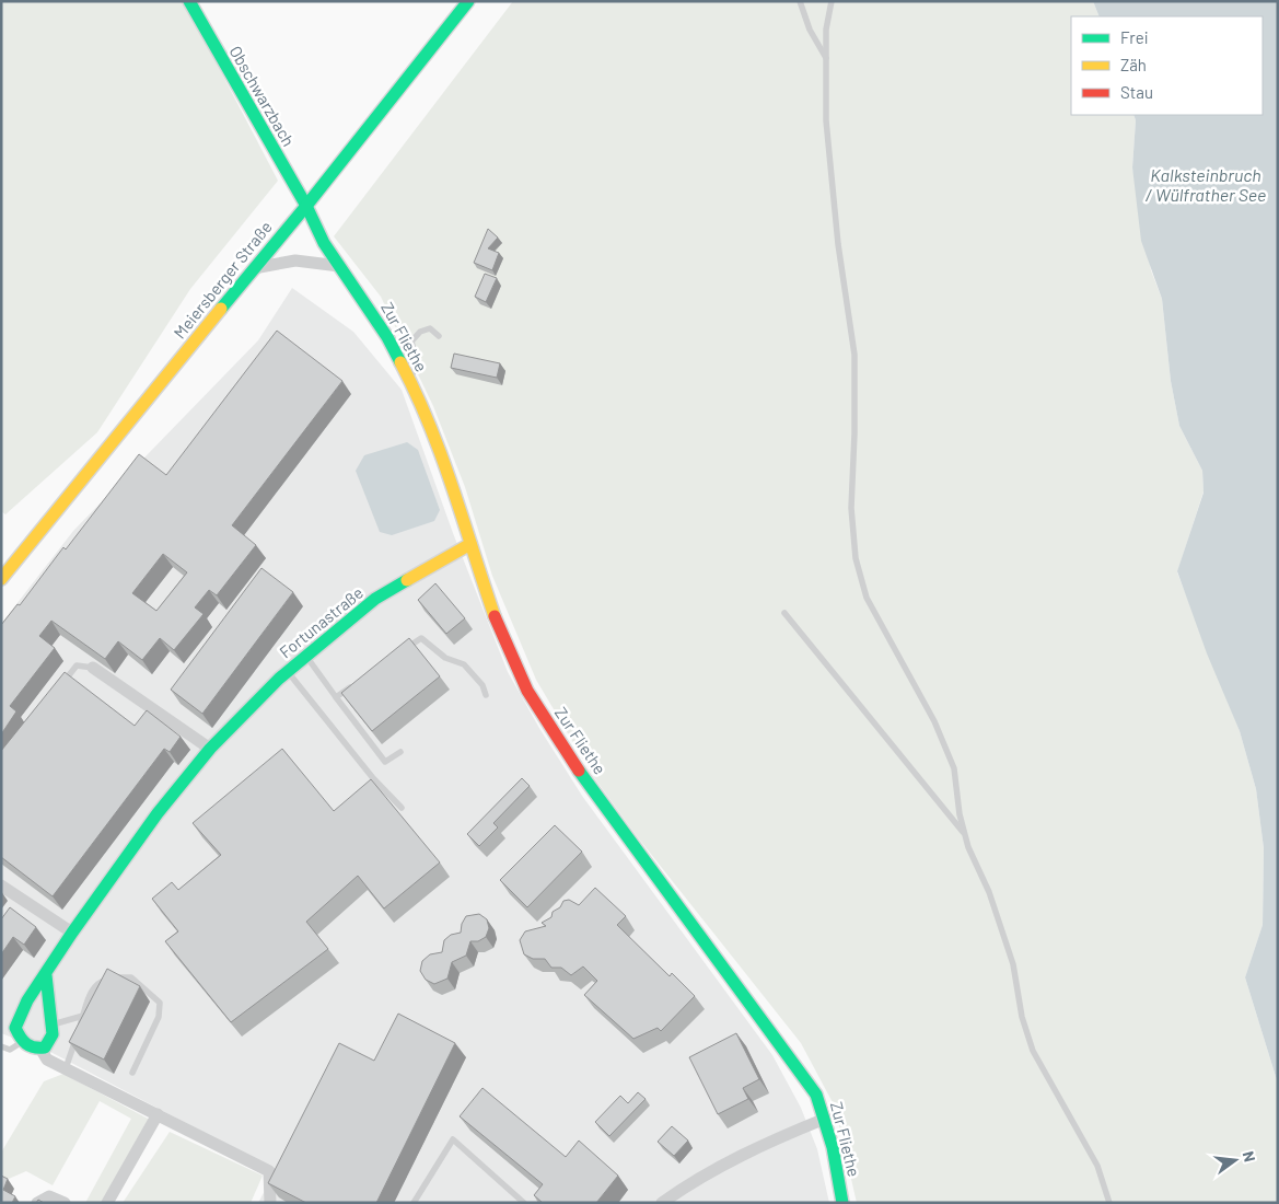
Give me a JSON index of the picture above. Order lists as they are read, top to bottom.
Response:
{
  "streets": {
    "street": [
      "Obschwarzbach",
      "Meiersberger Straße",
      "Zur Fliethe",
      "Fortunastraße"
    ]
  },
  "crossings": [
    ["Obschwarzbach", "Meiersberger Straße"],
    ["Obschwarzbach", "Zur Fliethe"],
    ["Meiersberger Straße", "Zur Fliethe"],
    ["Zur Fliethe", "Fortunastraße"]
  ],
  "water": ["Kalksteinbruch / Wülfrather See"],
  "legend": ["Frei", "Zäh", "Stau"],
  "north": "right"
}
